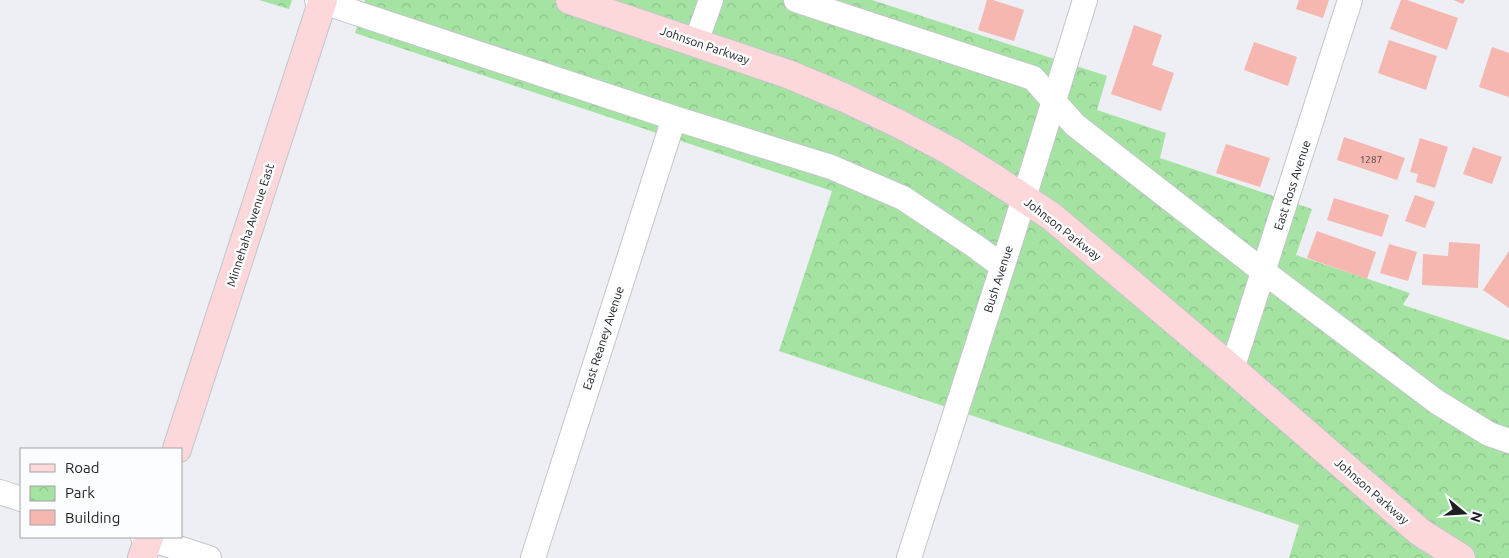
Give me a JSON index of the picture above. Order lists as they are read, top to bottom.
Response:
{
  "streets": {
    "street": [
      "Johnson Parkway",
      "East Ross Avenue",
      "Minnehaha Avenue East",
      "Bush Avenue",
      "East Reaney Avenue"
    ]
  },
  "crossings": [
    ["Johnson Parkway", "East Ross Avenue"],
    ["Johnson Parkway", "Bush Avenue"]
  ],
  "house_numbers": ["1287"],
  "legend": ["Road", "Park", "Building"],
  "north": "right"
}
